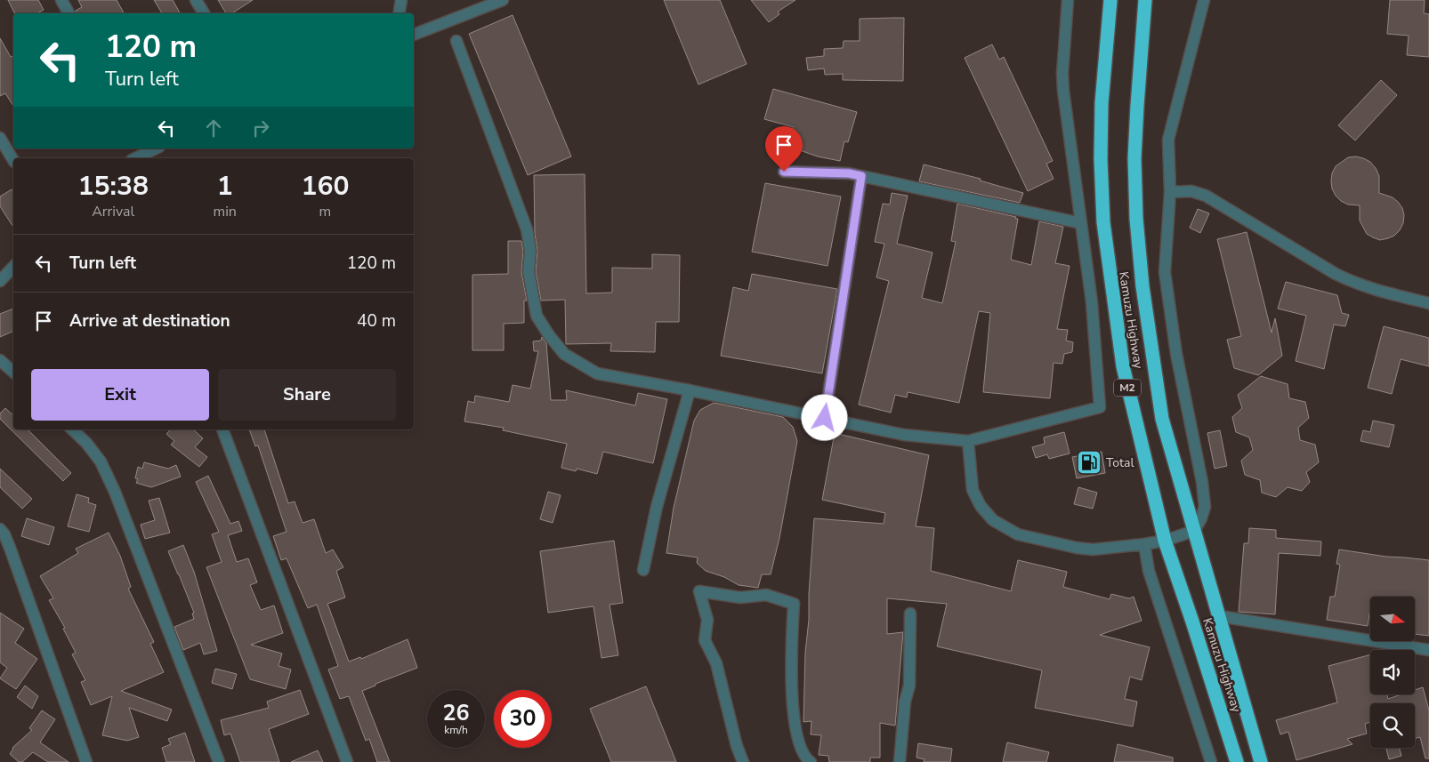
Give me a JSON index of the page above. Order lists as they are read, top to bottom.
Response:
{
  "streets": {
    "highway": ["Kamuzu Highway", "M2"]
  },
  "places": {
    "fuel station": ["Total"]
  },
  "north": "right",
  "page": {
    "turn": ["120 m", "Turn left"],
    "eta": [
      "15:38",
      "Arrival",
      "1",
      "min",
      "160",
      "m"
    ],
    "list": [
      {
        "name": "Turn left",
        "value": "120 m"
      },
      {
        "name": "Arrive at destination",
        "value": "40 m"
      }
    ],
    "buttons": ["Exit", "Share"],
    "speed": "26 km/h",
    "limit": "30"
  }
}
